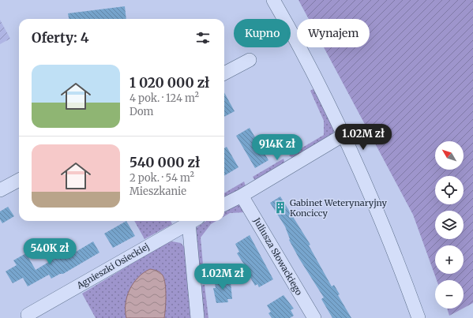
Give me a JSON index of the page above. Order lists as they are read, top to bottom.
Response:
{
  "streets": {
    "street": ["Juliusza Słowackiego", "Agnieszki Osieckiej"]
  },
  "places": {
    "building": ["Gabinet Weterynaryjny Konciccy"]
  },
  "north": "top left",
  "page": {
    "chip": ["Kupno", "Wynajem"],
    "heading": "Oferty: 4",
    "list": [
      {
        "name": "1 020 000 zł",
        "note": "4 pok. · 124 m² · Dom"
      },
      {
        "name": "540 000 zł",
        "note": "2 pok. · 54 m² · Mieszkanie"
      }
    ],
    "price": [
      "1.02M zł",
      "914K zł",
      "540K zł",
      "1.02M zł"
    ],
    "map_buttons": ["+", "−"]
  }
}
